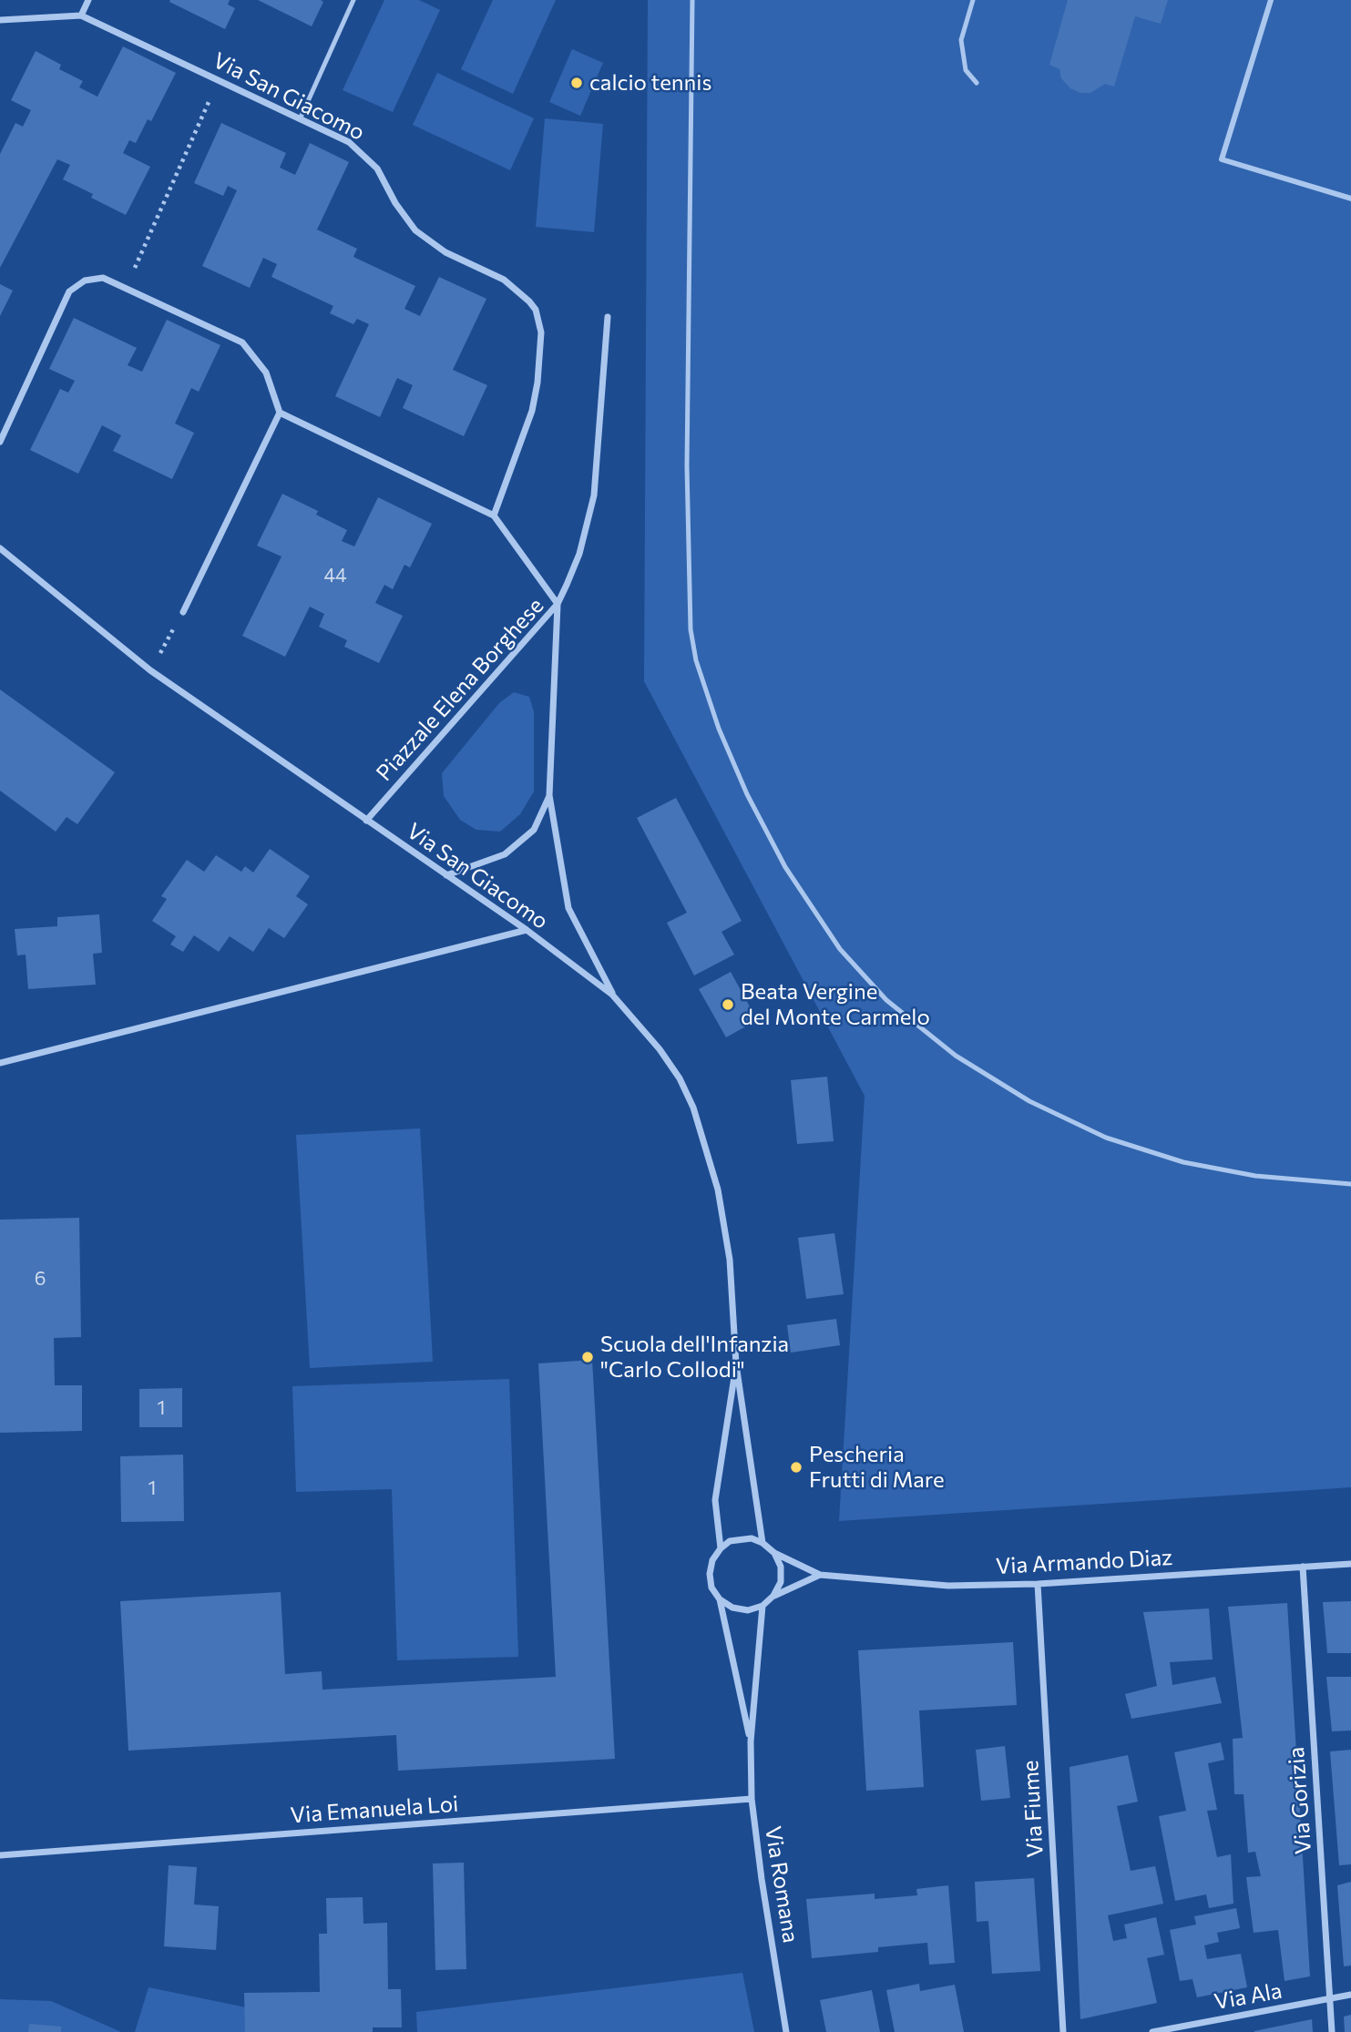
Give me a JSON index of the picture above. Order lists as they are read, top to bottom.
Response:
{
  "streets": {
    "street": [
      "Via San Giacomo",
      "Piazzale Elena Borghese",
      "Via Armando Diaz",
      "Via Gorizia",
      "Via Fiume",
      "Via Emanuela Loi",
      "Via Romana",
      "Via Ala"
    ]
  },
  "crossings": [
    ["Via San Giacomo", "Piazzale Elena Borghese"],
    ["Via San Giacomo", "Via Armando Diaz"],
    ["Via San Giacomo", "Via Romana"],
    ["Via Armando Diaz", "Via Gorizia"],
    ["Via Armando Diaz", "Via Fiume"],
    ["Via Armando Diaz", "Via Romana"],
    ["Via Gorizia", "Via Ala"],
    ["Via Emanuela Loi", "Via Romana"]
  ],
  "places": [
    "calcio tennis",
    "Beata Vergine del Monte Carmelo",
    "Scuola dell'Infanzia \"Carlo Collodi\"",
    "Pescheria Frutti di Mare"
  ],
  "house_numbers": [
    "44",
    "6",
    "1",
    "1"
  ]
}
